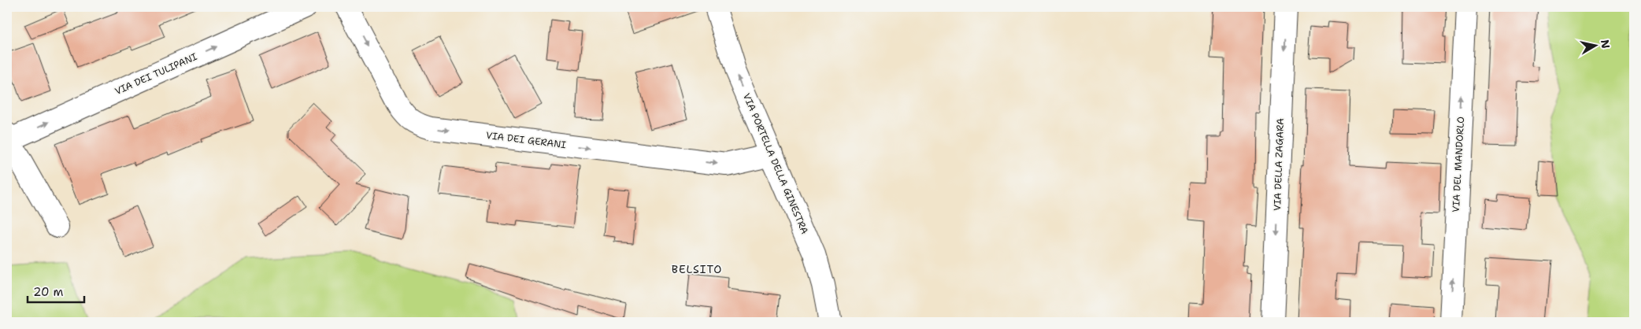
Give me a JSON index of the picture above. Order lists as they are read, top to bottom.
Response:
{
  "streets": {
    "street": [
      "VIA DEI TULIPANI",
      "VIA DEI GERANI",
      "VIA PORTELLA DELLA GINESTRA",
      "VIA DELLA ZAGARA",
      "VIA DEL MANDORLO"
    ]
  },
  "crossings": [
    ["VIA DEI GERANI", "VIA PORTELLA DELLA GINESTRA"]
  ],
  "one_way": [
    "VIA DEI TULIPANI",
    "VIA DEI GERANI",
    "VIA PORTELLA DELLA GINESTRA",
    "VIA DELLA ZAGARA",
    "VIA DEL MANDORLO"
  ],
  "districts": ["BELSITO"],
  "scale_bar": "20 m",
  "north": "right"
}
